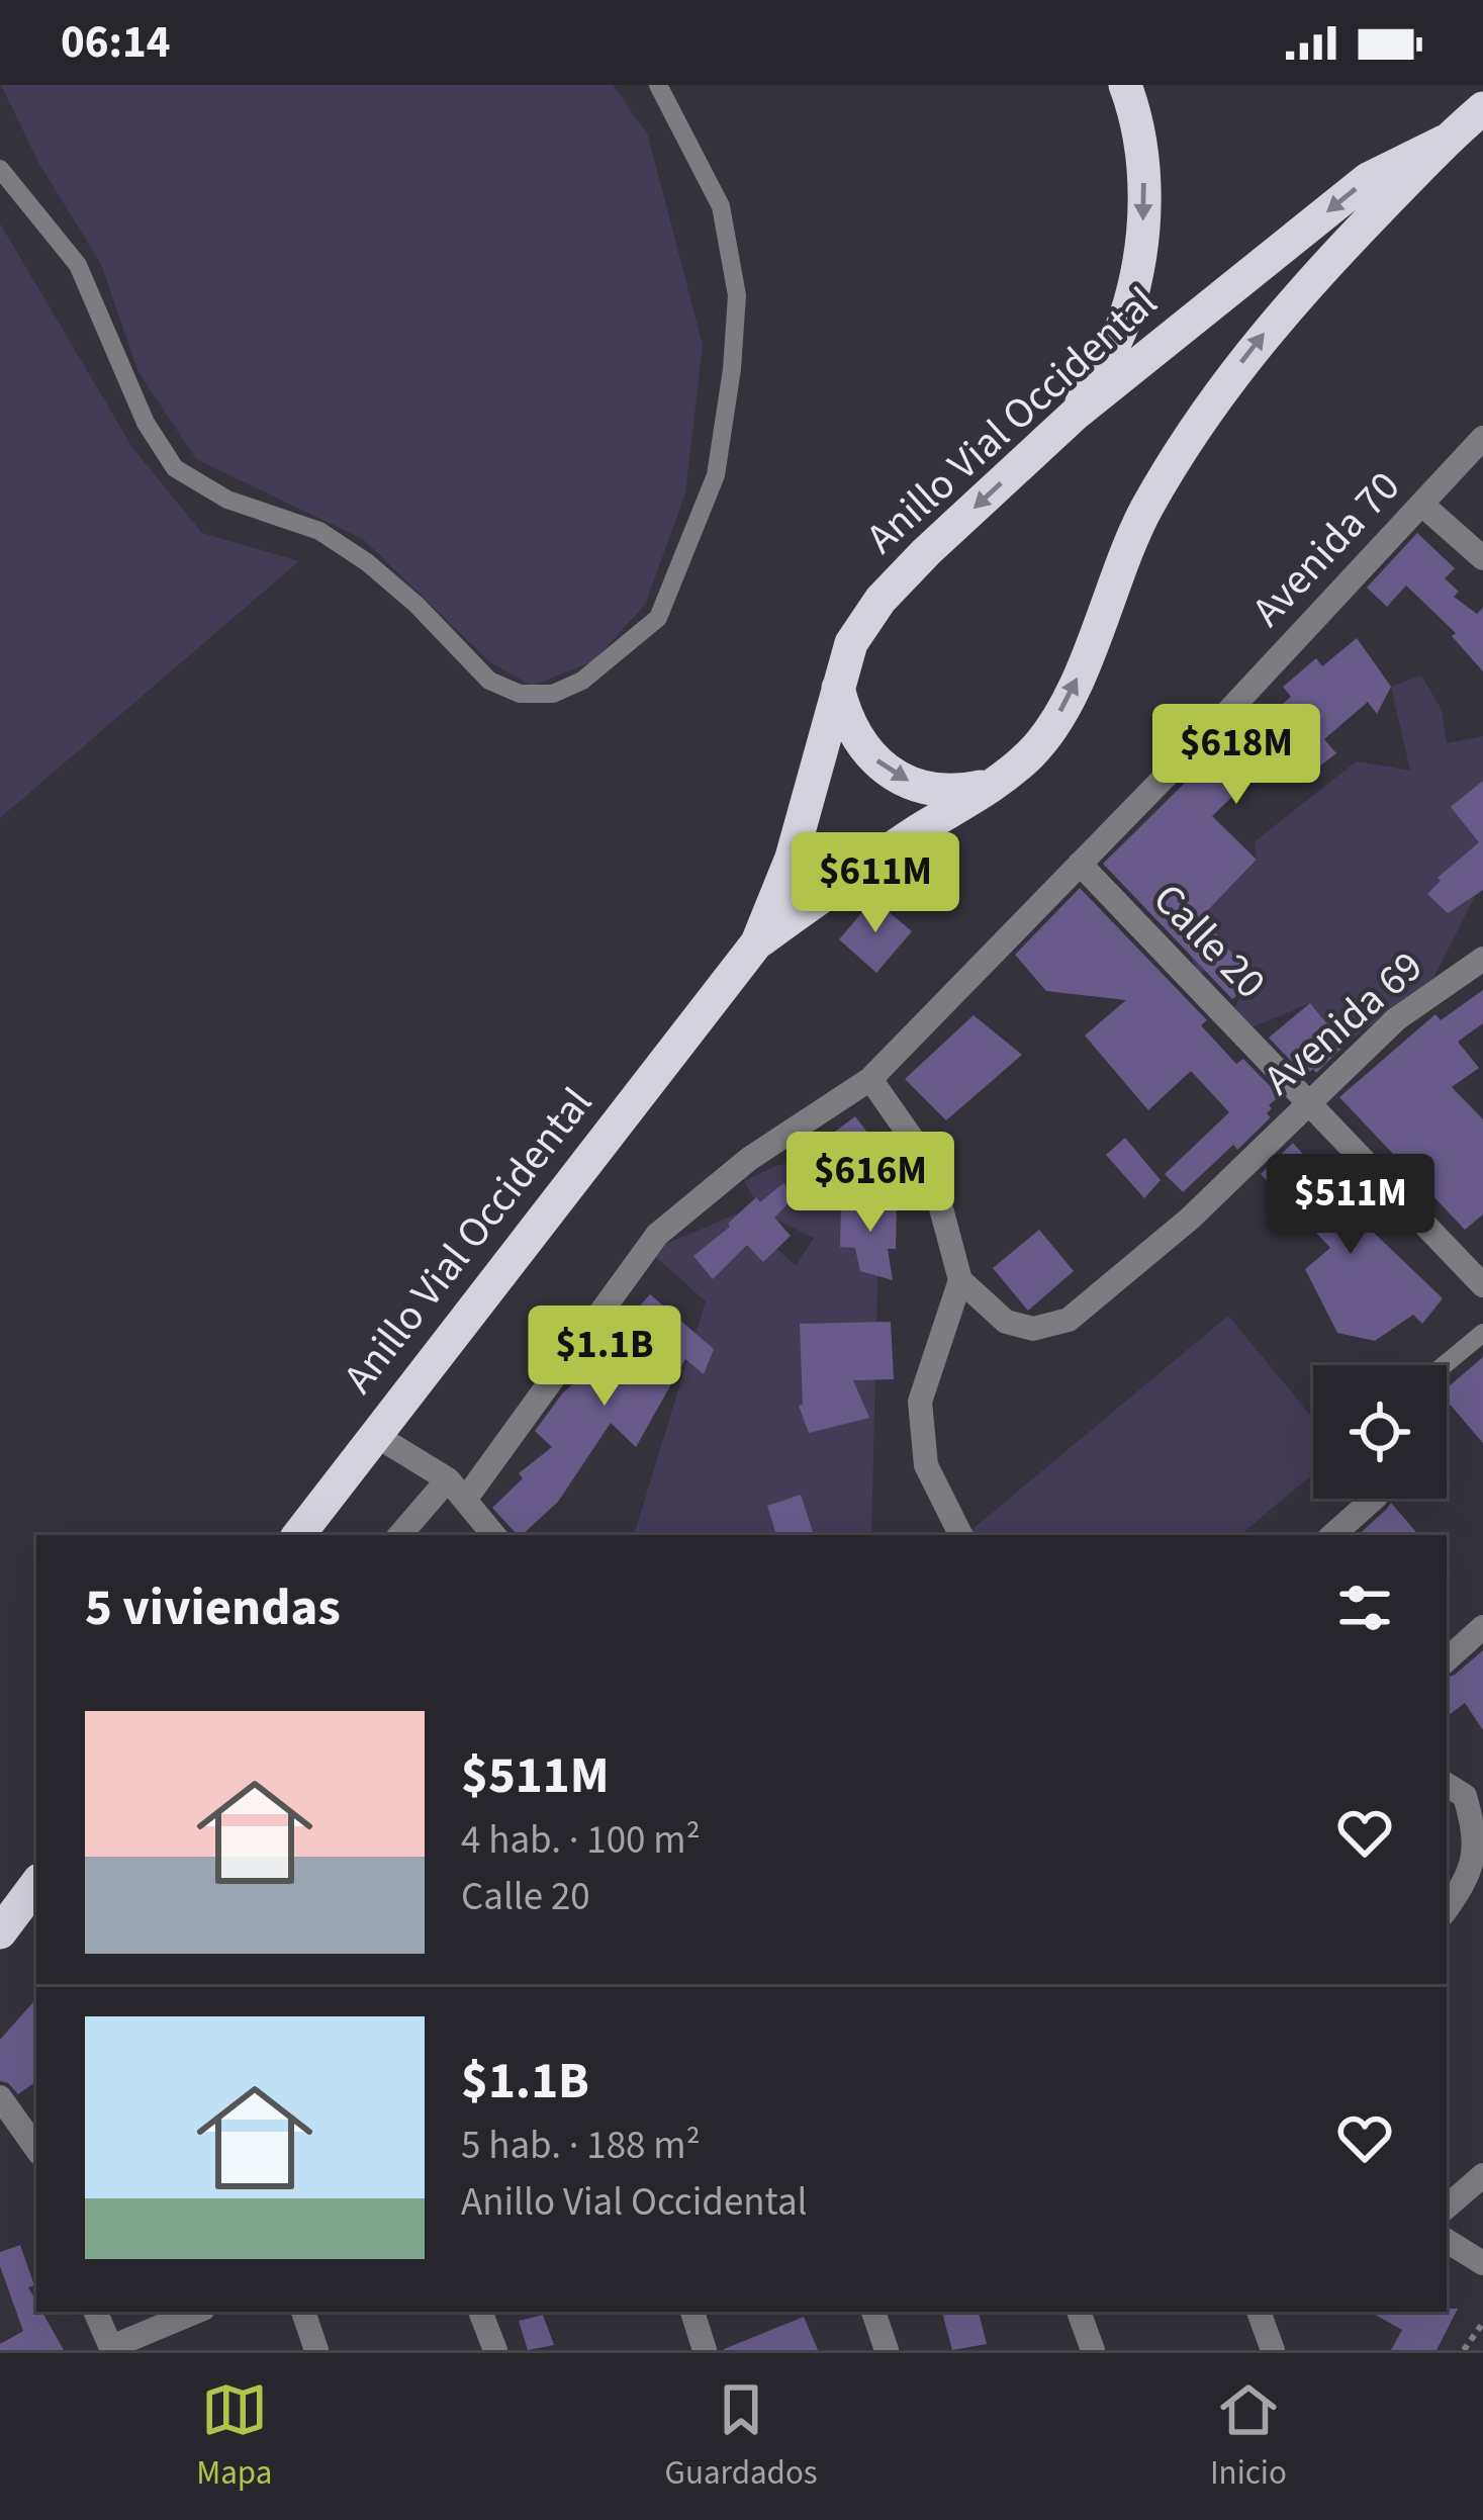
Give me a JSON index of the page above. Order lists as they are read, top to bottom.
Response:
{
  "streets": {
    "highway": ["Anillo Vial Occidental"],
    "street": ["Avenida 70", "Calle 20", "Avenida 69"]
  },
  "crossings": [
    ["Avenida 70", "Calle 20"],
    ["Calle 20", "Avenida 69"]
  ],
  "page": {
    "status": "06:14",
    "price": [
      "$618M",
      "$611M",
      "$616M",
      "$511M",
      "$1.1B"
    ],
    "heading": "5 viviendas",
    "list": [
      {
        "name": "$511M",
        "note": "4 hab. · 100 m² · Calle 20"
      },
      {
        "name": "$1.1B",
        "note": "5 hab. · 188 m² · Anillo Vial Occidental"
      }
    ],
    "tabs": ["Mapa", "Guardados", "Inicio"]
  }
}
